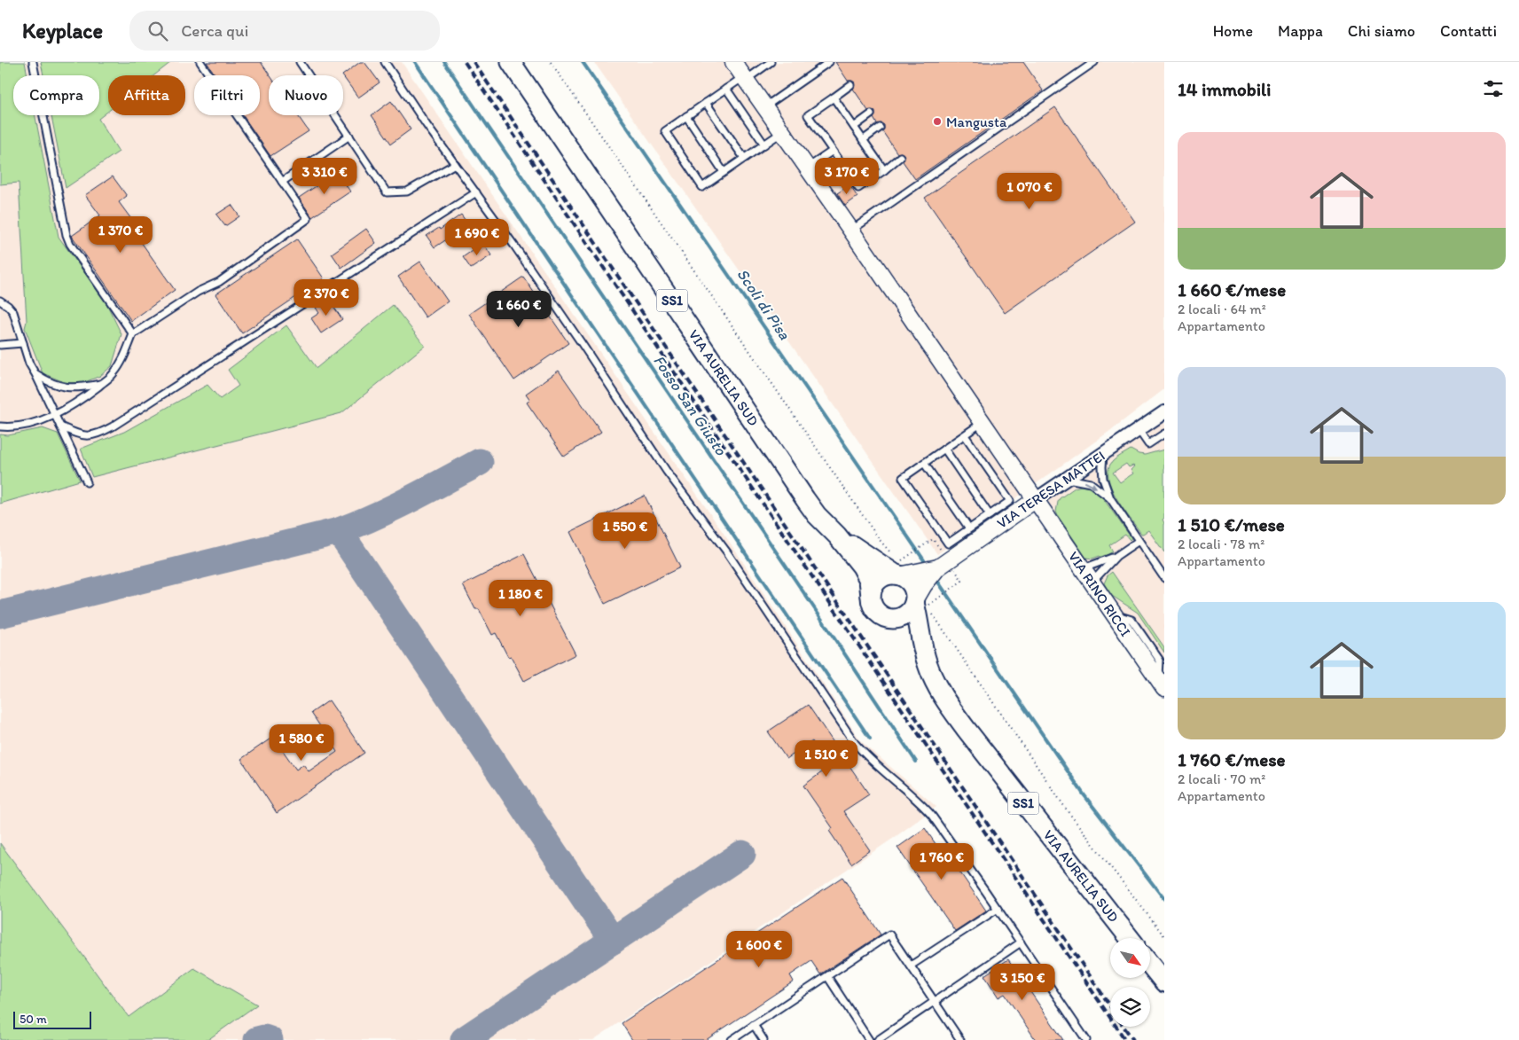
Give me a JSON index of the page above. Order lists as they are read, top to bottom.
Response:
{
  "streets": {
    "main road": ["SS1", "VIA AURELIA SUD"],
    "street": ["VIA TERESA MATTEI", "VIA RINO RICCI"]
  },
  "crossings": [
    ["SS1", "VIA AURELIA SUD"],
    ["VIA TERESA MATTEI", "VIA RINO RICCI"]
  ],
  "water": ["Scoli di Pisa", "Fosso San Giusto"],
  "places": ["Mangusta"],
  "scale_bar": "50 m",
  "north": "bottom right",
  "page": {
    "header": "Keyplace",
    "search": "Cerca qui",
    "nav": [
      "Home",
      "Mappa",
      "Chi siamo",
      "Contatti"
    ],
    "heading": "14 immobili",
    "chip": [
      "Compra",
      "Affitta",
      "Filtri",
      "Nuovo"
    ],
    "list": [
      {
        "name": "1 660 €/mese",
        "note": "2 locali · 64 m² · Appartamento"
      },
      {
        "name": "1 510 €/mese",
        "note": "2 locali · 78 m² · Appartamento"
      },
      {
        "name": "1 760 €/mese",
        "note": "2 locali · 70 m² · Appartamento"
      }
    ],
    "price": [
      "3 310 €",
      "3 170 €",
      "1 070 €",
      "1 370 €",
      "1 690 €",
      "2 370 €",
      "1 660 €",
      "1 550 €",
      "1 180 €",
      "1 580 €",
      "1 510 €",
      "1 760 €",
      "1 600 €",
      "3 150 €"
    ],
    "scale": "50 m"
  }
}
